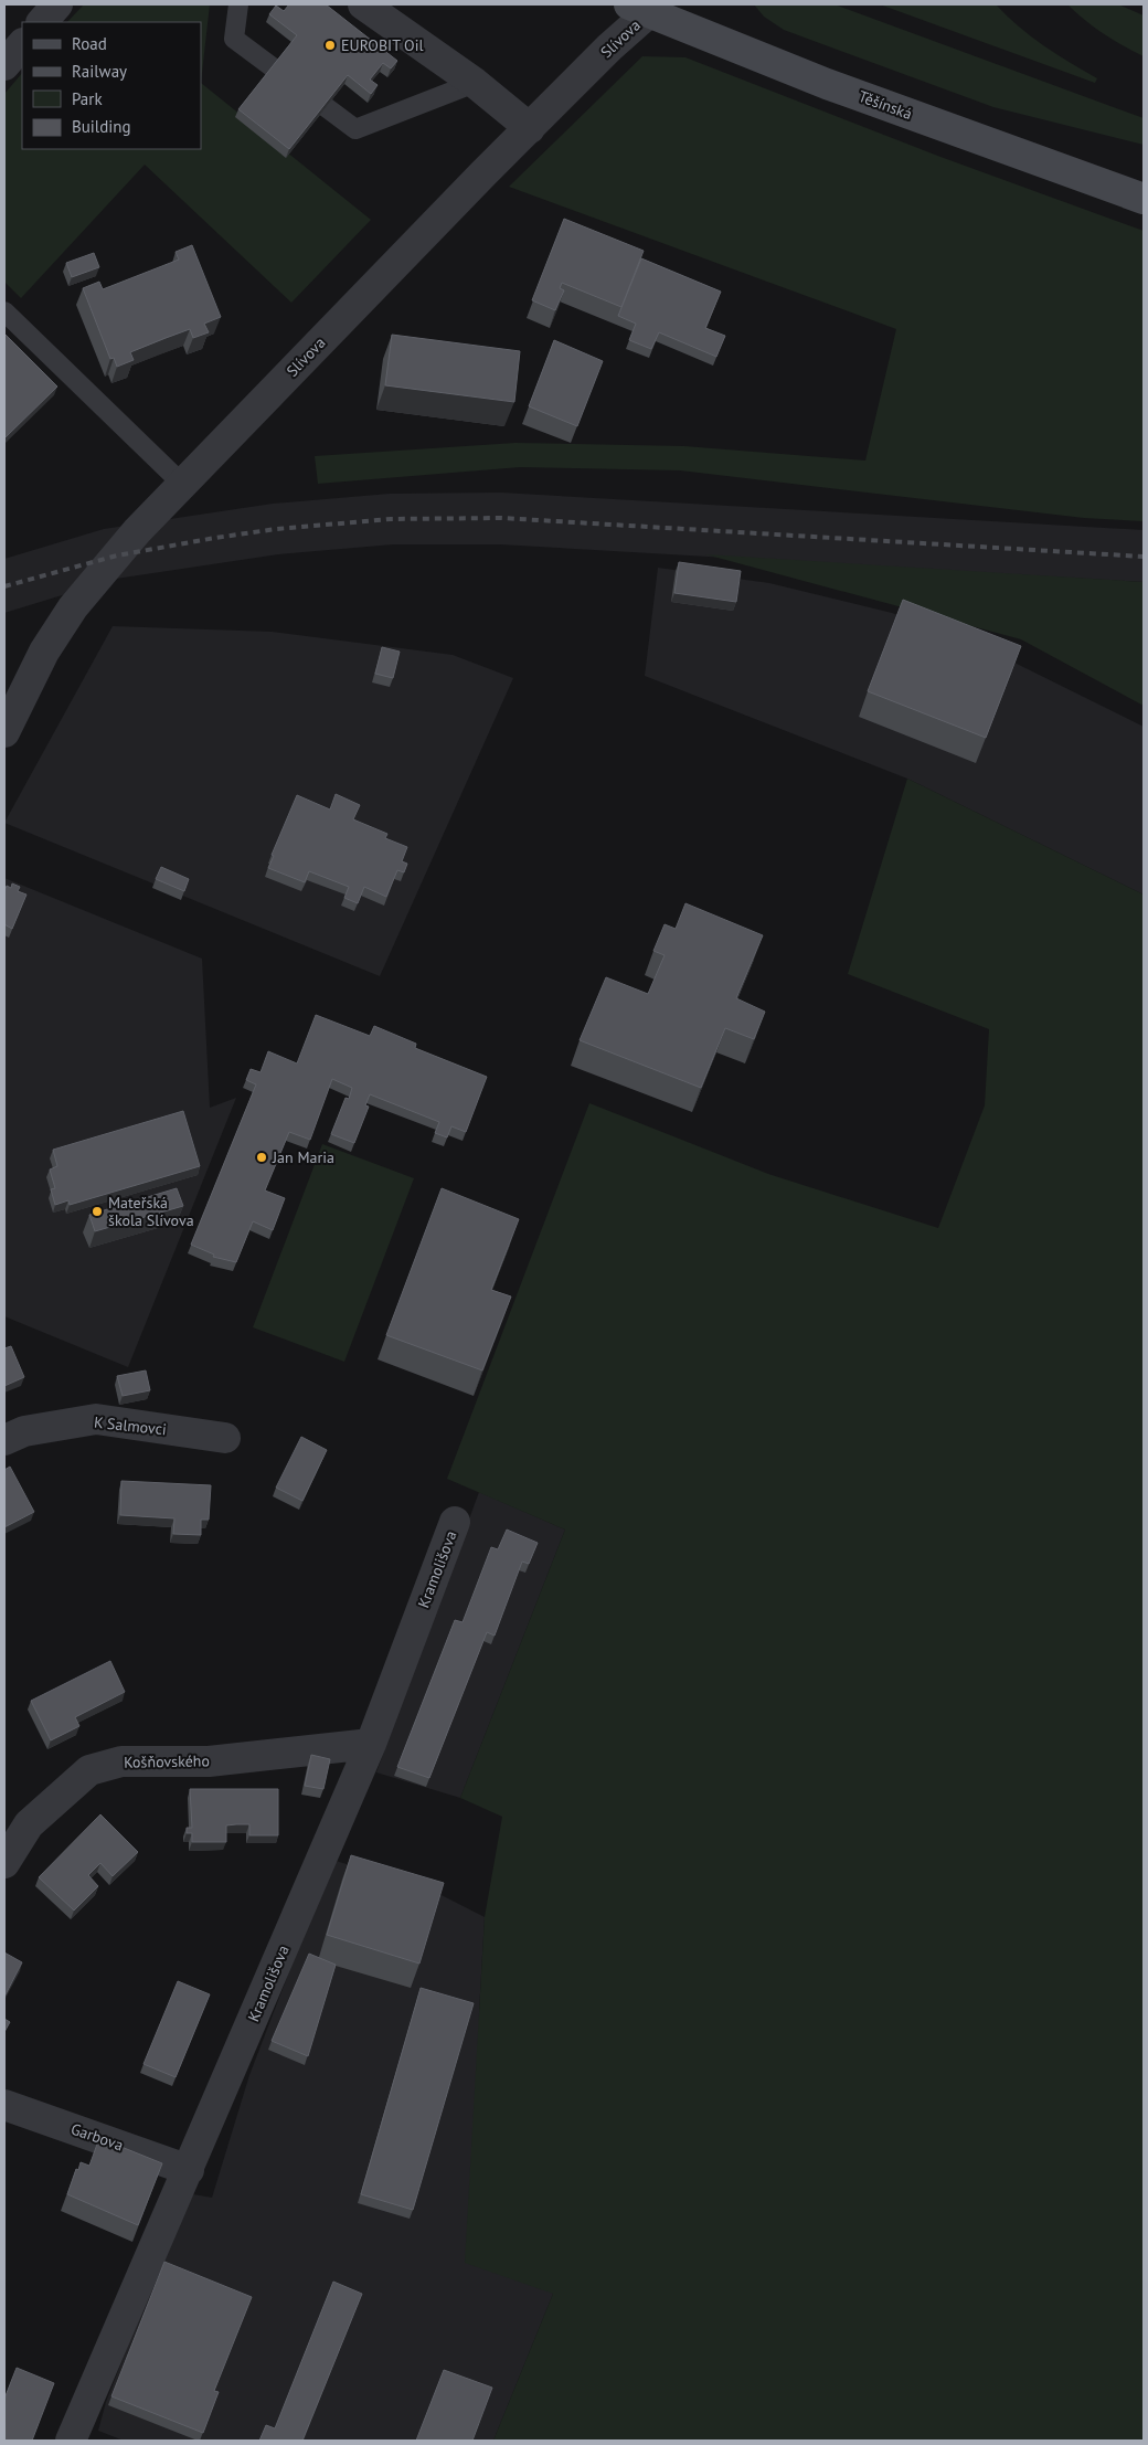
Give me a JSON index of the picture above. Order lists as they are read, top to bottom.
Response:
{
  "streets": {
    "main road": ["Těšínská"],
    "street": [
      "Slívova",
      "K Salmovci",
      "Kramolišova",
      "Košňovského",
      "Garbova"
    ]
  },
  "crossings": [
    ["Slívova", "Těšínská"],
    ["Kramolišova", "Košňovského"],
    ["Kramolišova", "Garbova"]
  ],
  "places": ["EUROBIT Oil", "Jan Maria", "Mateřská škola Slívova"],
  "legend": [
    "Road",
    "Railway",
    "Park",
    "Building"
  ]
}
